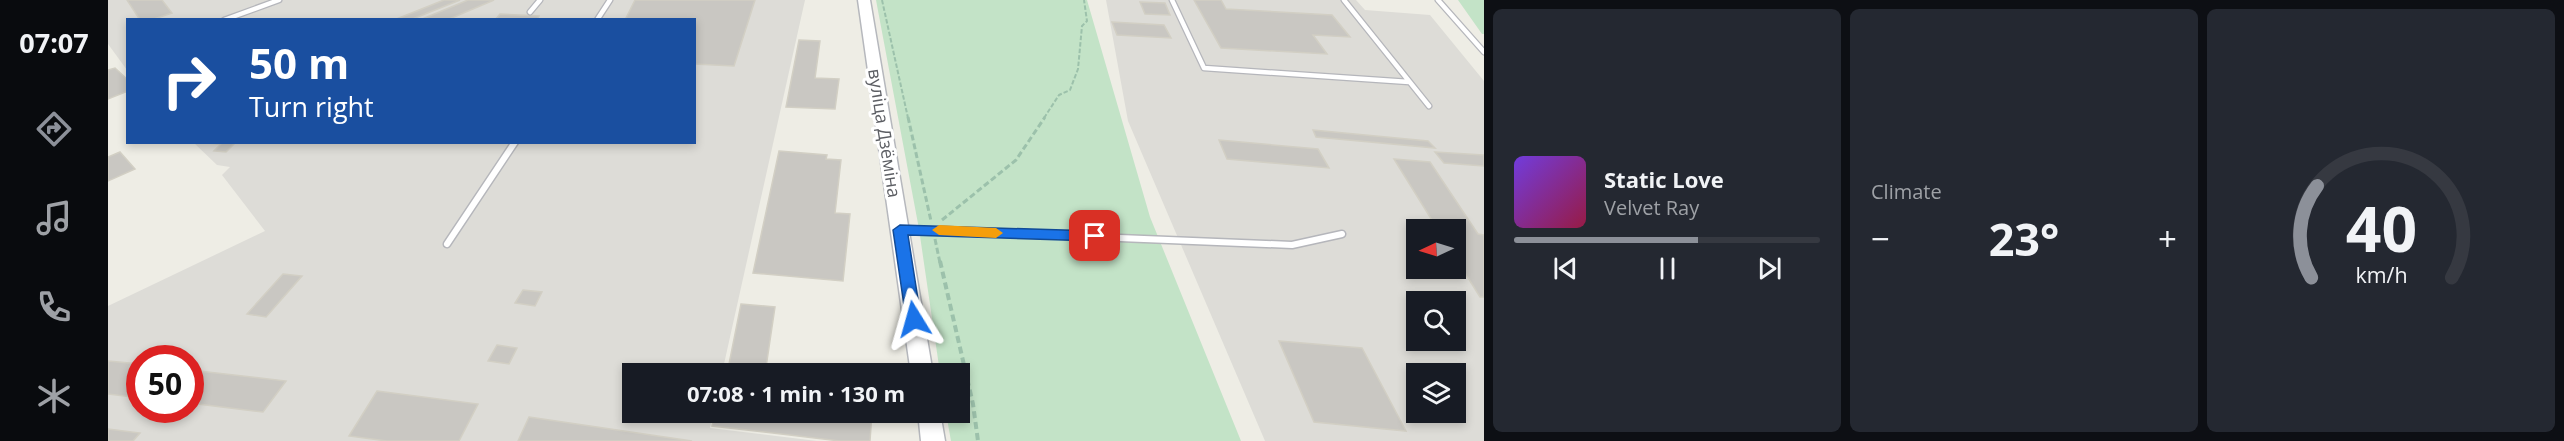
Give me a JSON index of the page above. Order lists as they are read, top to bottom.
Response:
{
  "streets": {
    "main road": ["вуліца Дзёміна"]
  },
  "north": "left",
  "page": {
    "tabs": "07:07",
    "tile": "Climate",
    "turn": ["50 m", "Turn right"],
    "song": ["Static Love", "Velvet Ray"],
    "heat": ["−", "23°", "+"],
    "limit": "50",
    "trip": "07:08 · 1 min · 130 m",
    "gauge": ["40", "km/h"]
  }
}
